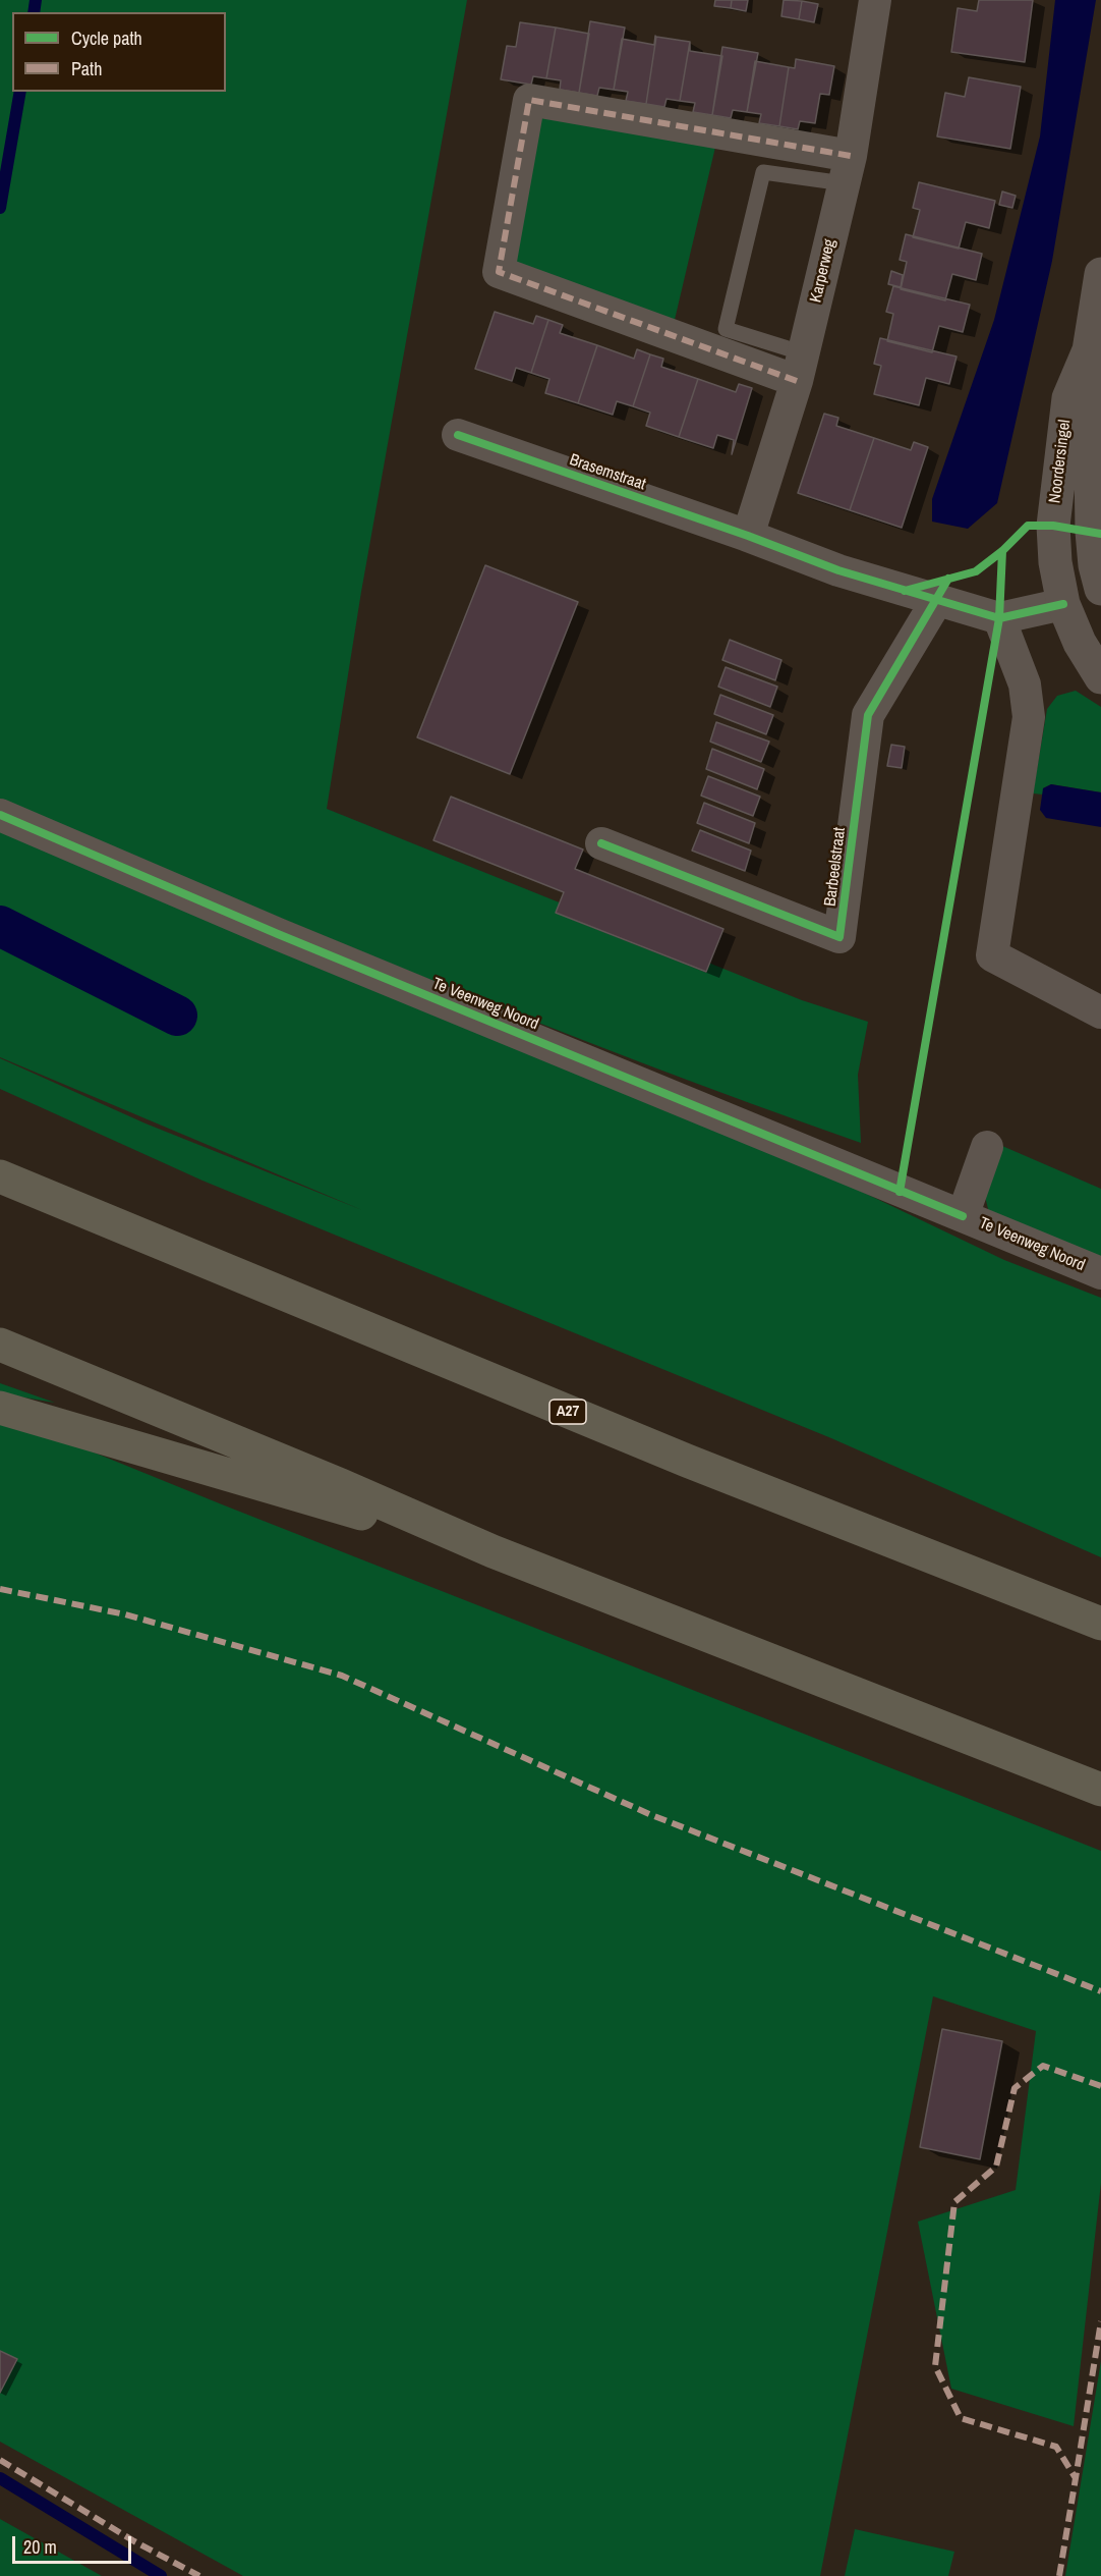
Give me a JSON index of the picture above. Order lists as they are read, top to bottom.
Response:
{
  "streets": {
    "highway": ["A27"],
    "street": [
      "Karperweg",
      "Noordersingel",
      "Brasemstraat",
      "Barbeelstraat",
      "Te Veenweg Noord"
    ]
  },
  "crossings": [
    ["Karperweg", "Brasemstraat"]
  ],
  "legend": ["Cycle path", "Path"],
  "scale_bar": "20 m"
}
